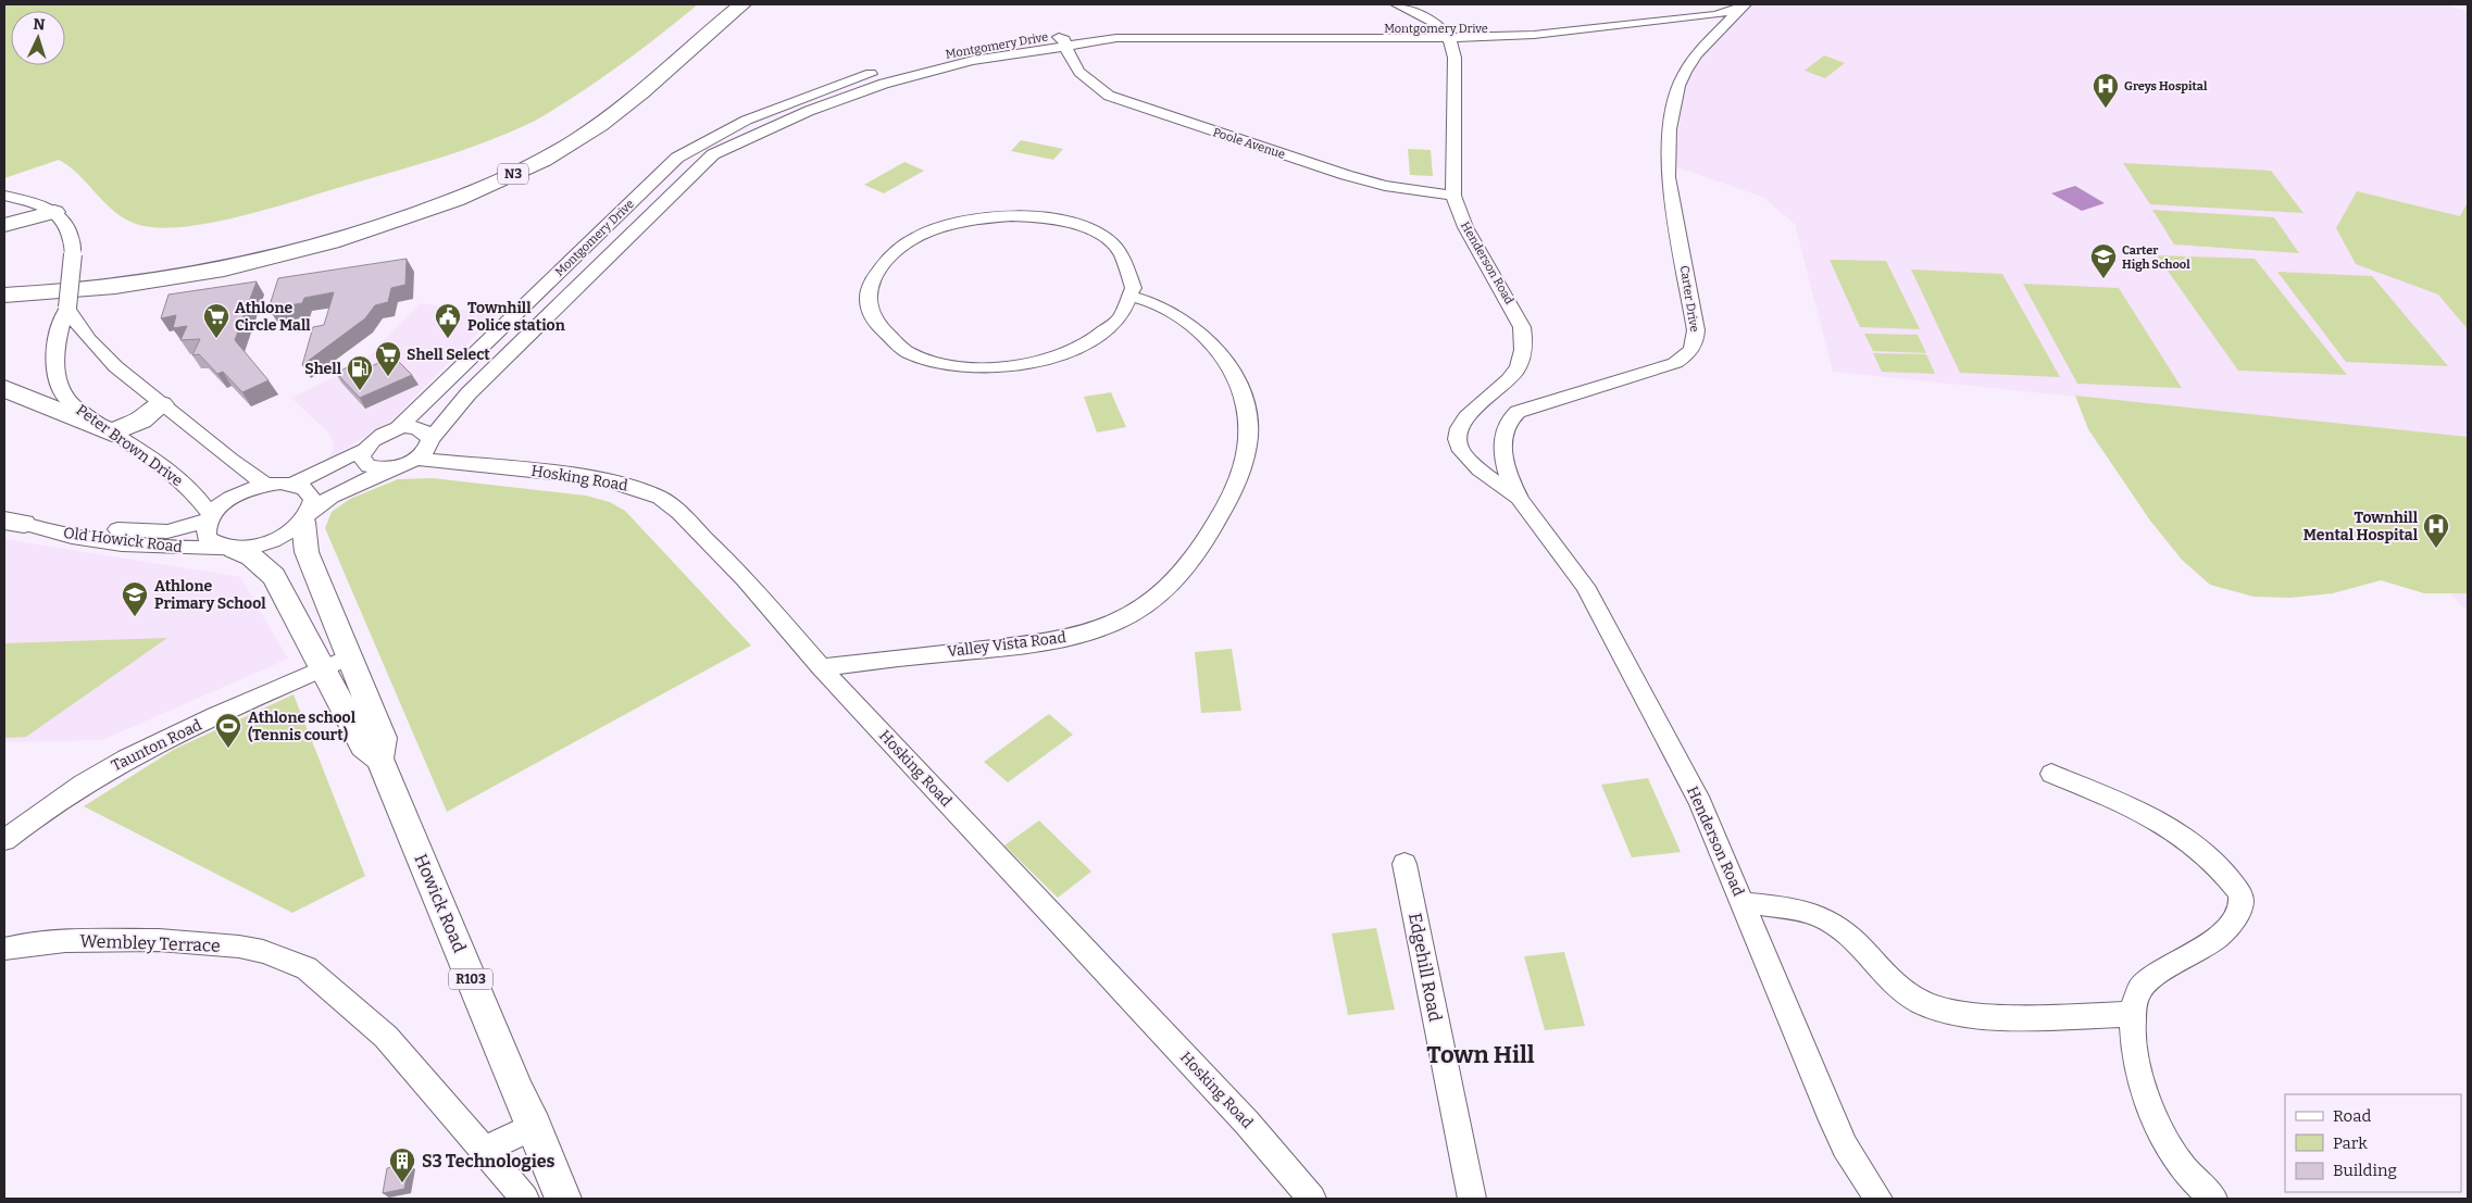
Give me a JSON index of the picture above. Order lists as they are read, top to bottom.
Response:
{
  "streets": {
    "highway": ["N3"],
    "main road": ["Howick Road", "R103"],
    "street": [
      "Montgomery Drive",
      "Poole Avenue",
      "Henderson Road",
      "Carter Drive",
      "Peter Brown Drive",
      "Hosking Road",
      "Old Howick Road",
      "Valley Vista Road",
      "Taunton Road",
      "Wembley Terrace",
      "Edgehill Road"
    ]
  },
  "crossings": [
    ["Montgomery Drive", "Poole Avenue"],
    ["Montgomery Drive", "Henderson Road"],
    ["Montgomery Drive", "Carter Drive"],
    ["Montgomery Drive", "Hosking Road"],
    ["Poole Avenue", "Henderson Road"],
    ["Henderson Road", "Carter Drive"],
    ["Peter Brown Drive", "Old Howick Road"],
    ["Peter Brown Drive", "R103"],
    ["Hosking Road", "Valley Vista Road"],
    ["Old Howick Road", "Howick Road"],
    ["Old Howick Road", "R103"],
    ["Taunton Road", "Howick Road"],
    ["Howick Road", "R103"]
  ],
  "districts": ["Town Hill"],
  "places": {
    "hospital": ["Greys Hospital", "Townhill Mental Hospital"],
    "school or university": ["Carter High School", "Athlone Primary School"],
    "supermarket": ["Athlone Circle Mall", "Shell Select"],
    "public building": ["Townhill Police station"],
    "fuel station": ["Shell"],
    "sports": ["Athlone school (Tennis court)"],
    "building": ["S3 Technologies"]
  },
  "legend": ["Road", "Park", "Building"],
  "north": "top"
}
